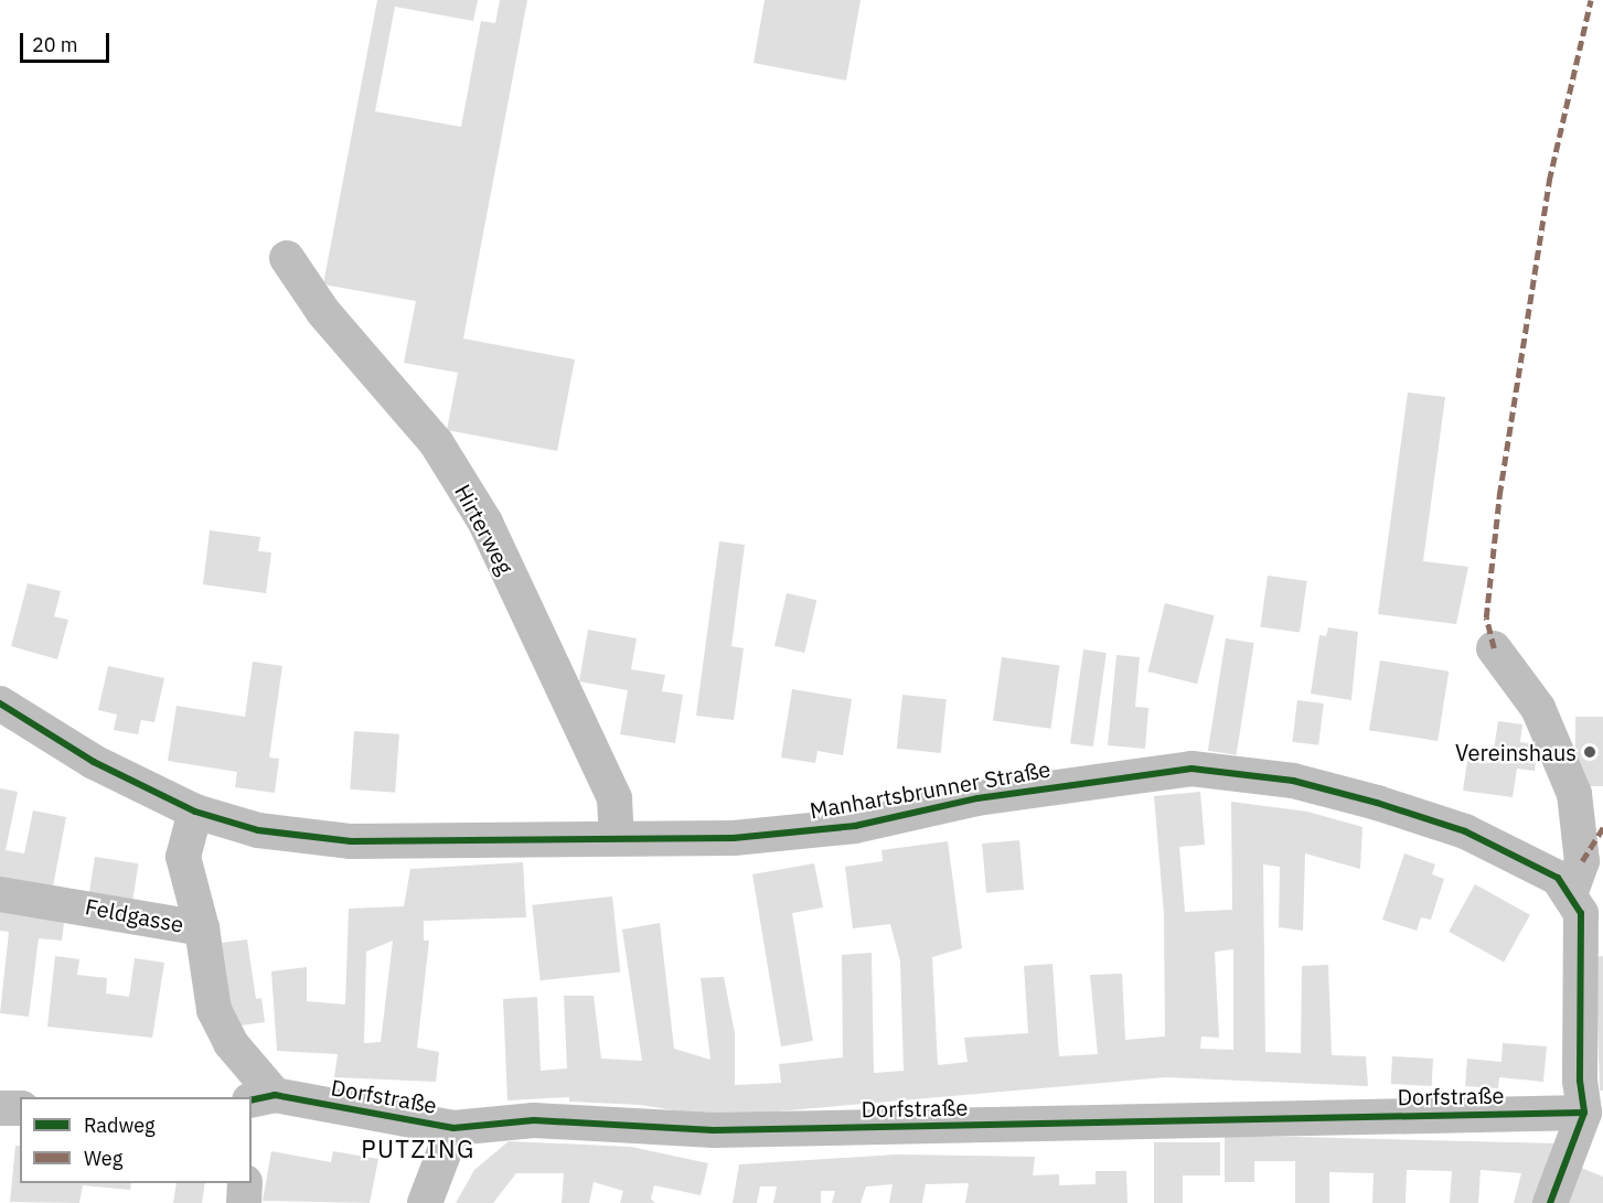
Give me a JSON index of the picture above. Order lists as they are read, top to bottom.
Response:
{
  "streets": {
    "street": [
      "Hirterweg",
      "Manhartsbrunner Straße",
      "Feldgasse",
      "Dorfstraße"
    ]
  },
  "crossings": [
    ["Hirterweg", "Manhartsbrunner Straße"],
    ["Manhartsbrunner Straße", "Dorfstraße"],
    ["Feldgasse", "Dorfstraße"]
  ],
  "districts": ["PUTZING"],
  "places": ["Vereinshaus"],
  "legend": ["Radweg", "Weg"],
  "scale_bar": "20 m"
}
